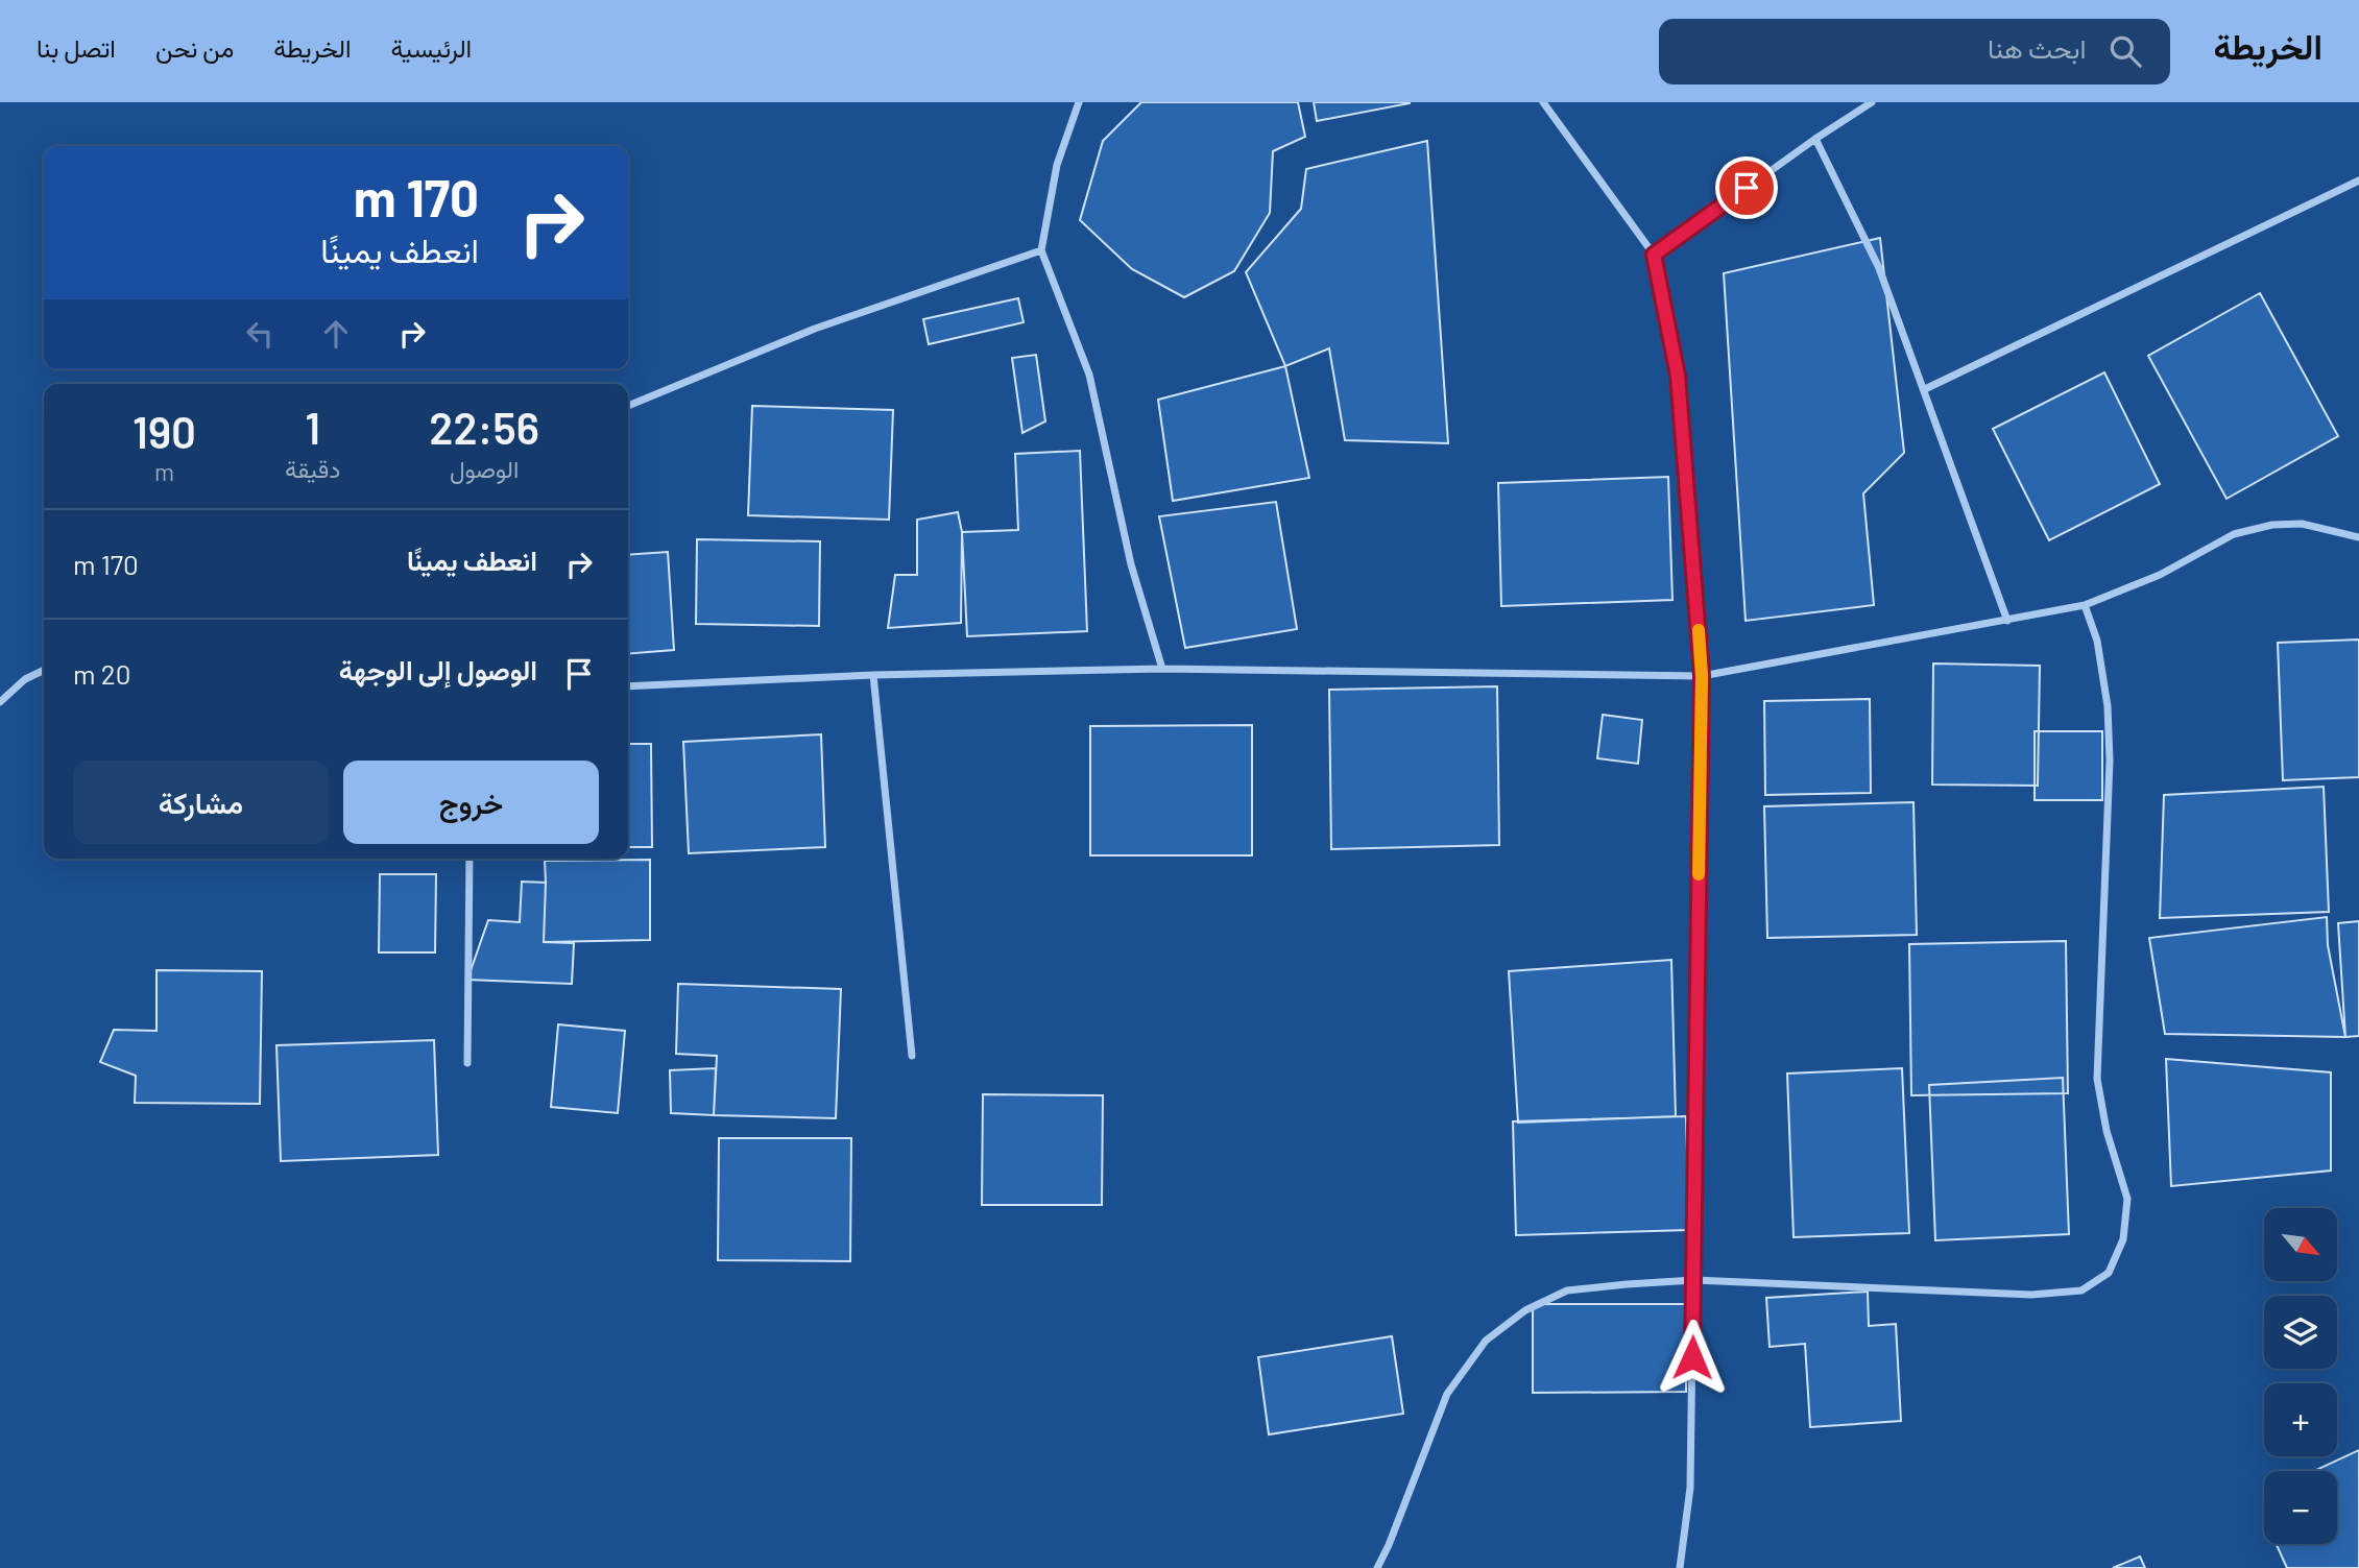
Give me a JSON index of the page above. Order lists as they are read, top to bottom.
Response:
{
  "north": "bottom right",
  "page": {
    "header": "الخريطة",
    "search": "ابحث هنا",
    "nav": [
      "الرئيسية",
      "الخريطة",
      "من نحن",
      "اتصل بنا"
    ],
    "turn": ["170 m", "انعطف يمينًا"],
    "eta": [
      "22:56",
      "الوصول",
      "1",
      "دقيقة",
      "190",
      "m"
    ],
    "list": [
      {
        "name": "انعطف يمينًا",
        "value": "170 m"
      },
      {
        "name": "الوصول إلى الوجهة",
        "value": "20 m"
      }
    ],
    "buttons": ["خروج", "مشاركة"],
    "map_buttons": ["+", "−"]
  }
}
